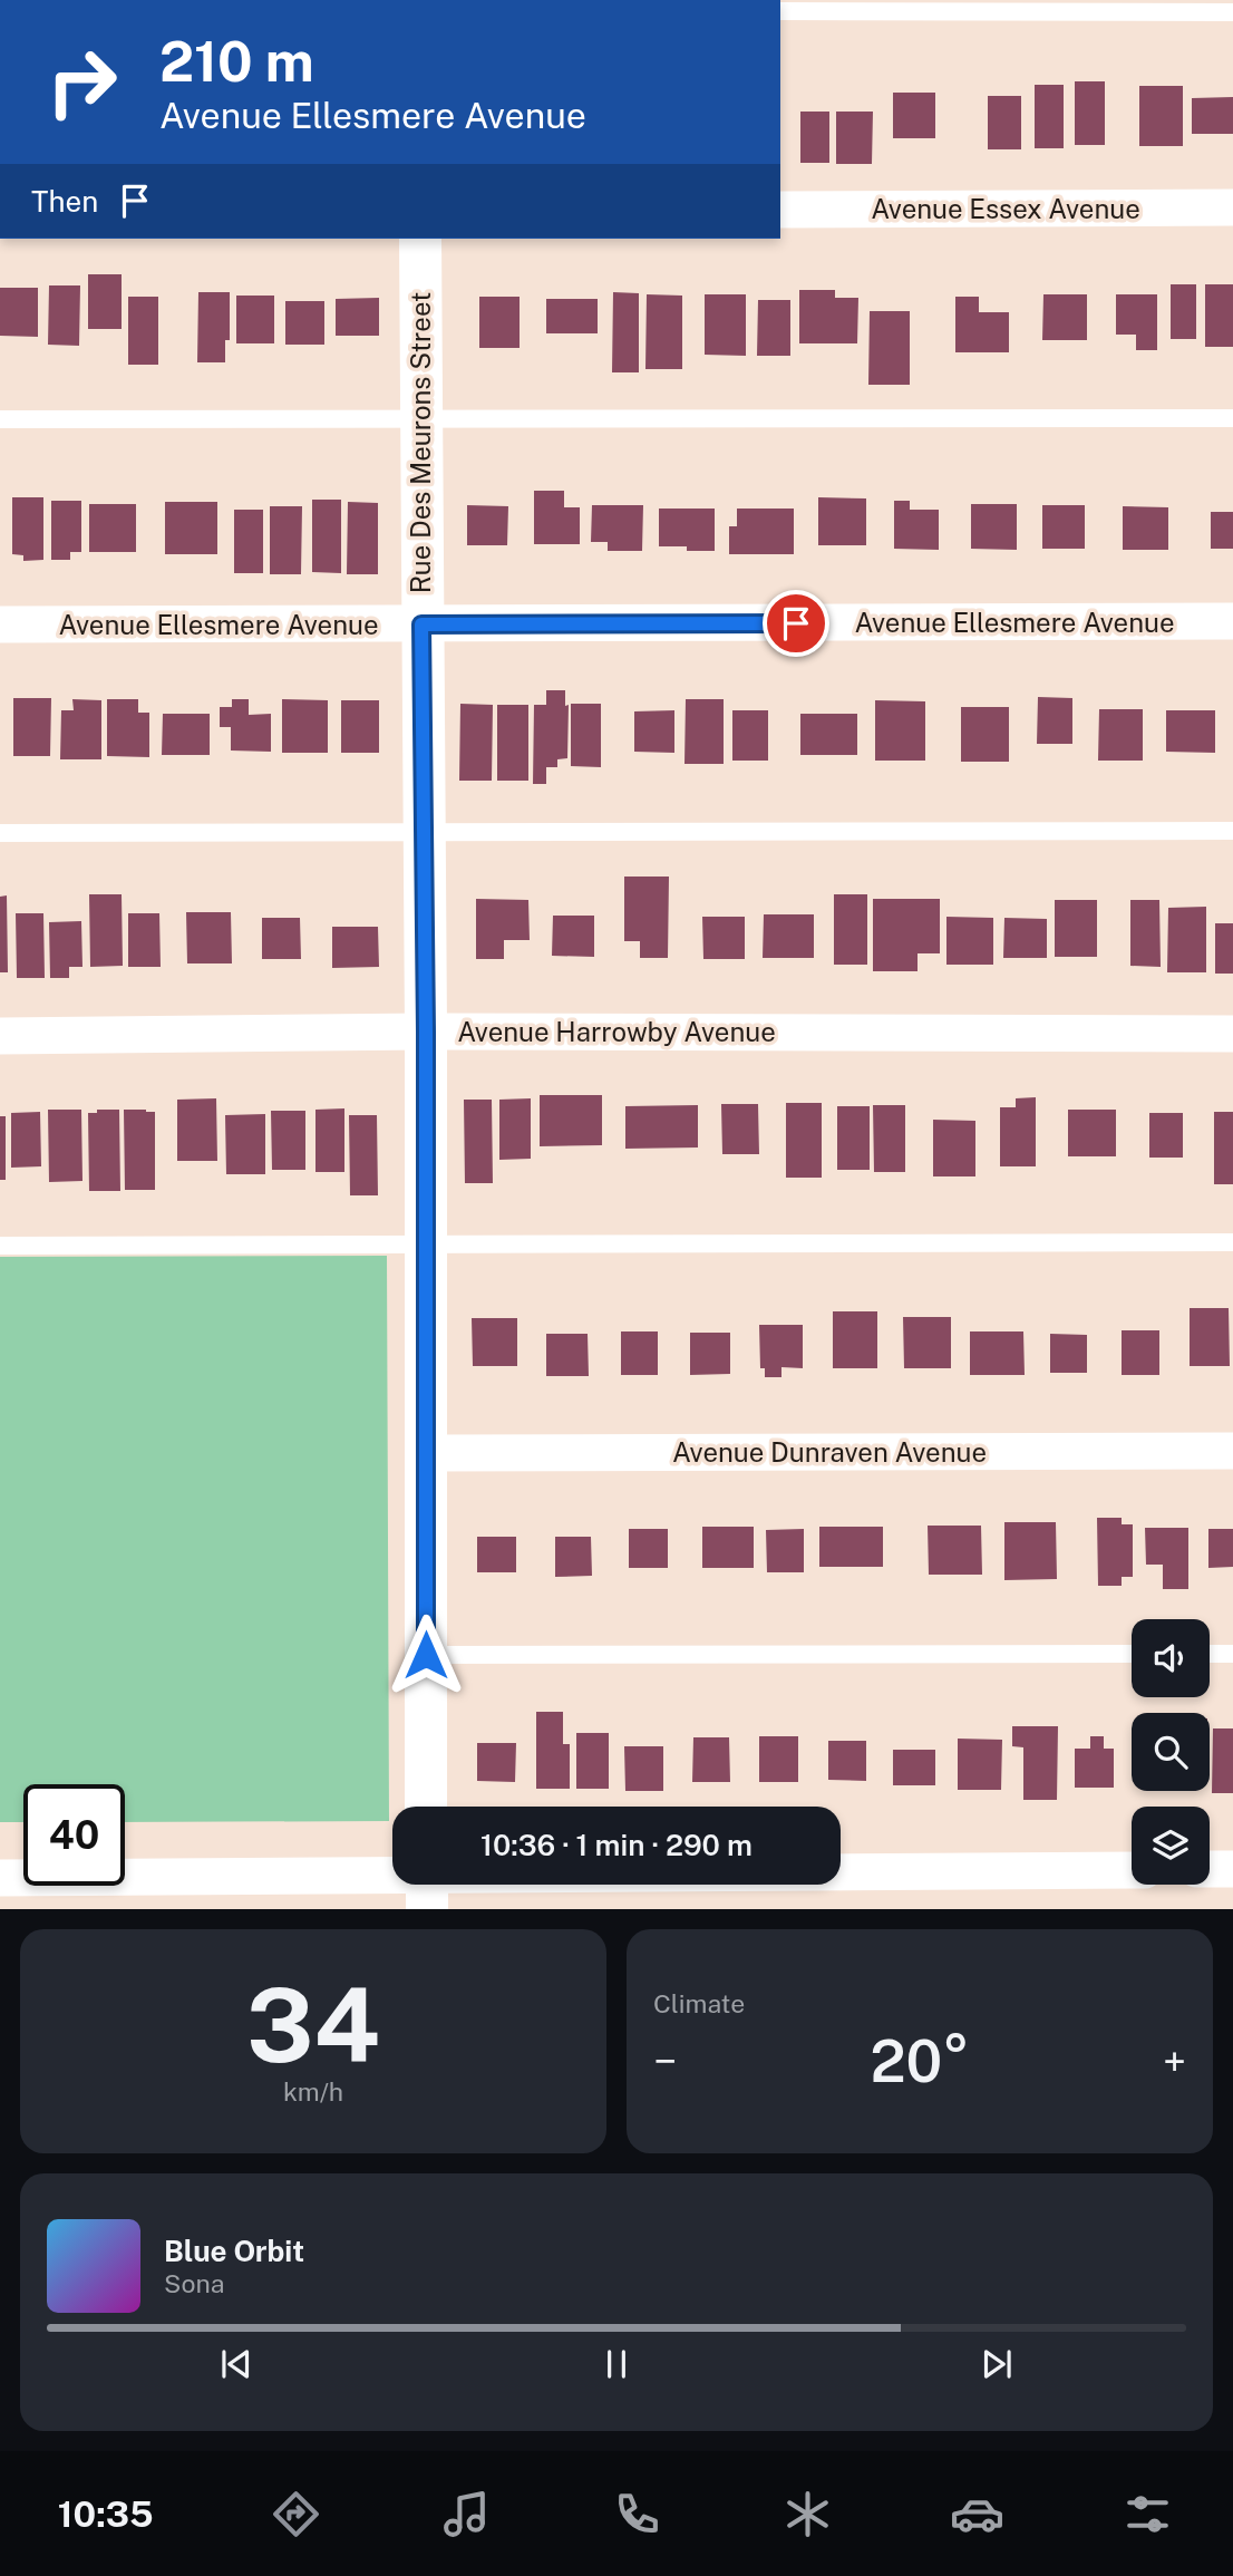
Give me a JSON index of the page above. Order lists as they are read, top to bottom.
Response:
{
  "streets": {
    "street": [
      "Avenue Essex Avenue",
      "Rue Des Meurons Street",
      "Avenue Ellesmere Avenue",
      "Avenue Harrowby Avenue",
      "Avenue Dunraven Avenue"
    ]
  },
  "crossings": [
    ["Rue Des Meurons Street", "Avenue Ellesmere Avenue"],
    ["Rue Des Meurons Street", "Avenue Harrowby Avenue"],
    ["Rue Des Meurons Street", "Avenue Dunraven Avenue"]
  ],
  "page": {
    "turn": ["210 m", "Avenue Ellesmere Avenue"],
    "then": "Then",
    "limit": "40",
    "trip": "10:36 · 1 min · 290 m",
    "tile": [
      ["34", "km/h"],
      "Climate"
    ],
    "heat": ["−", "20°", "+"],
    "song": ["Blue Orbit", "Sona"],
    "tabs": "10:35"
  }
}
